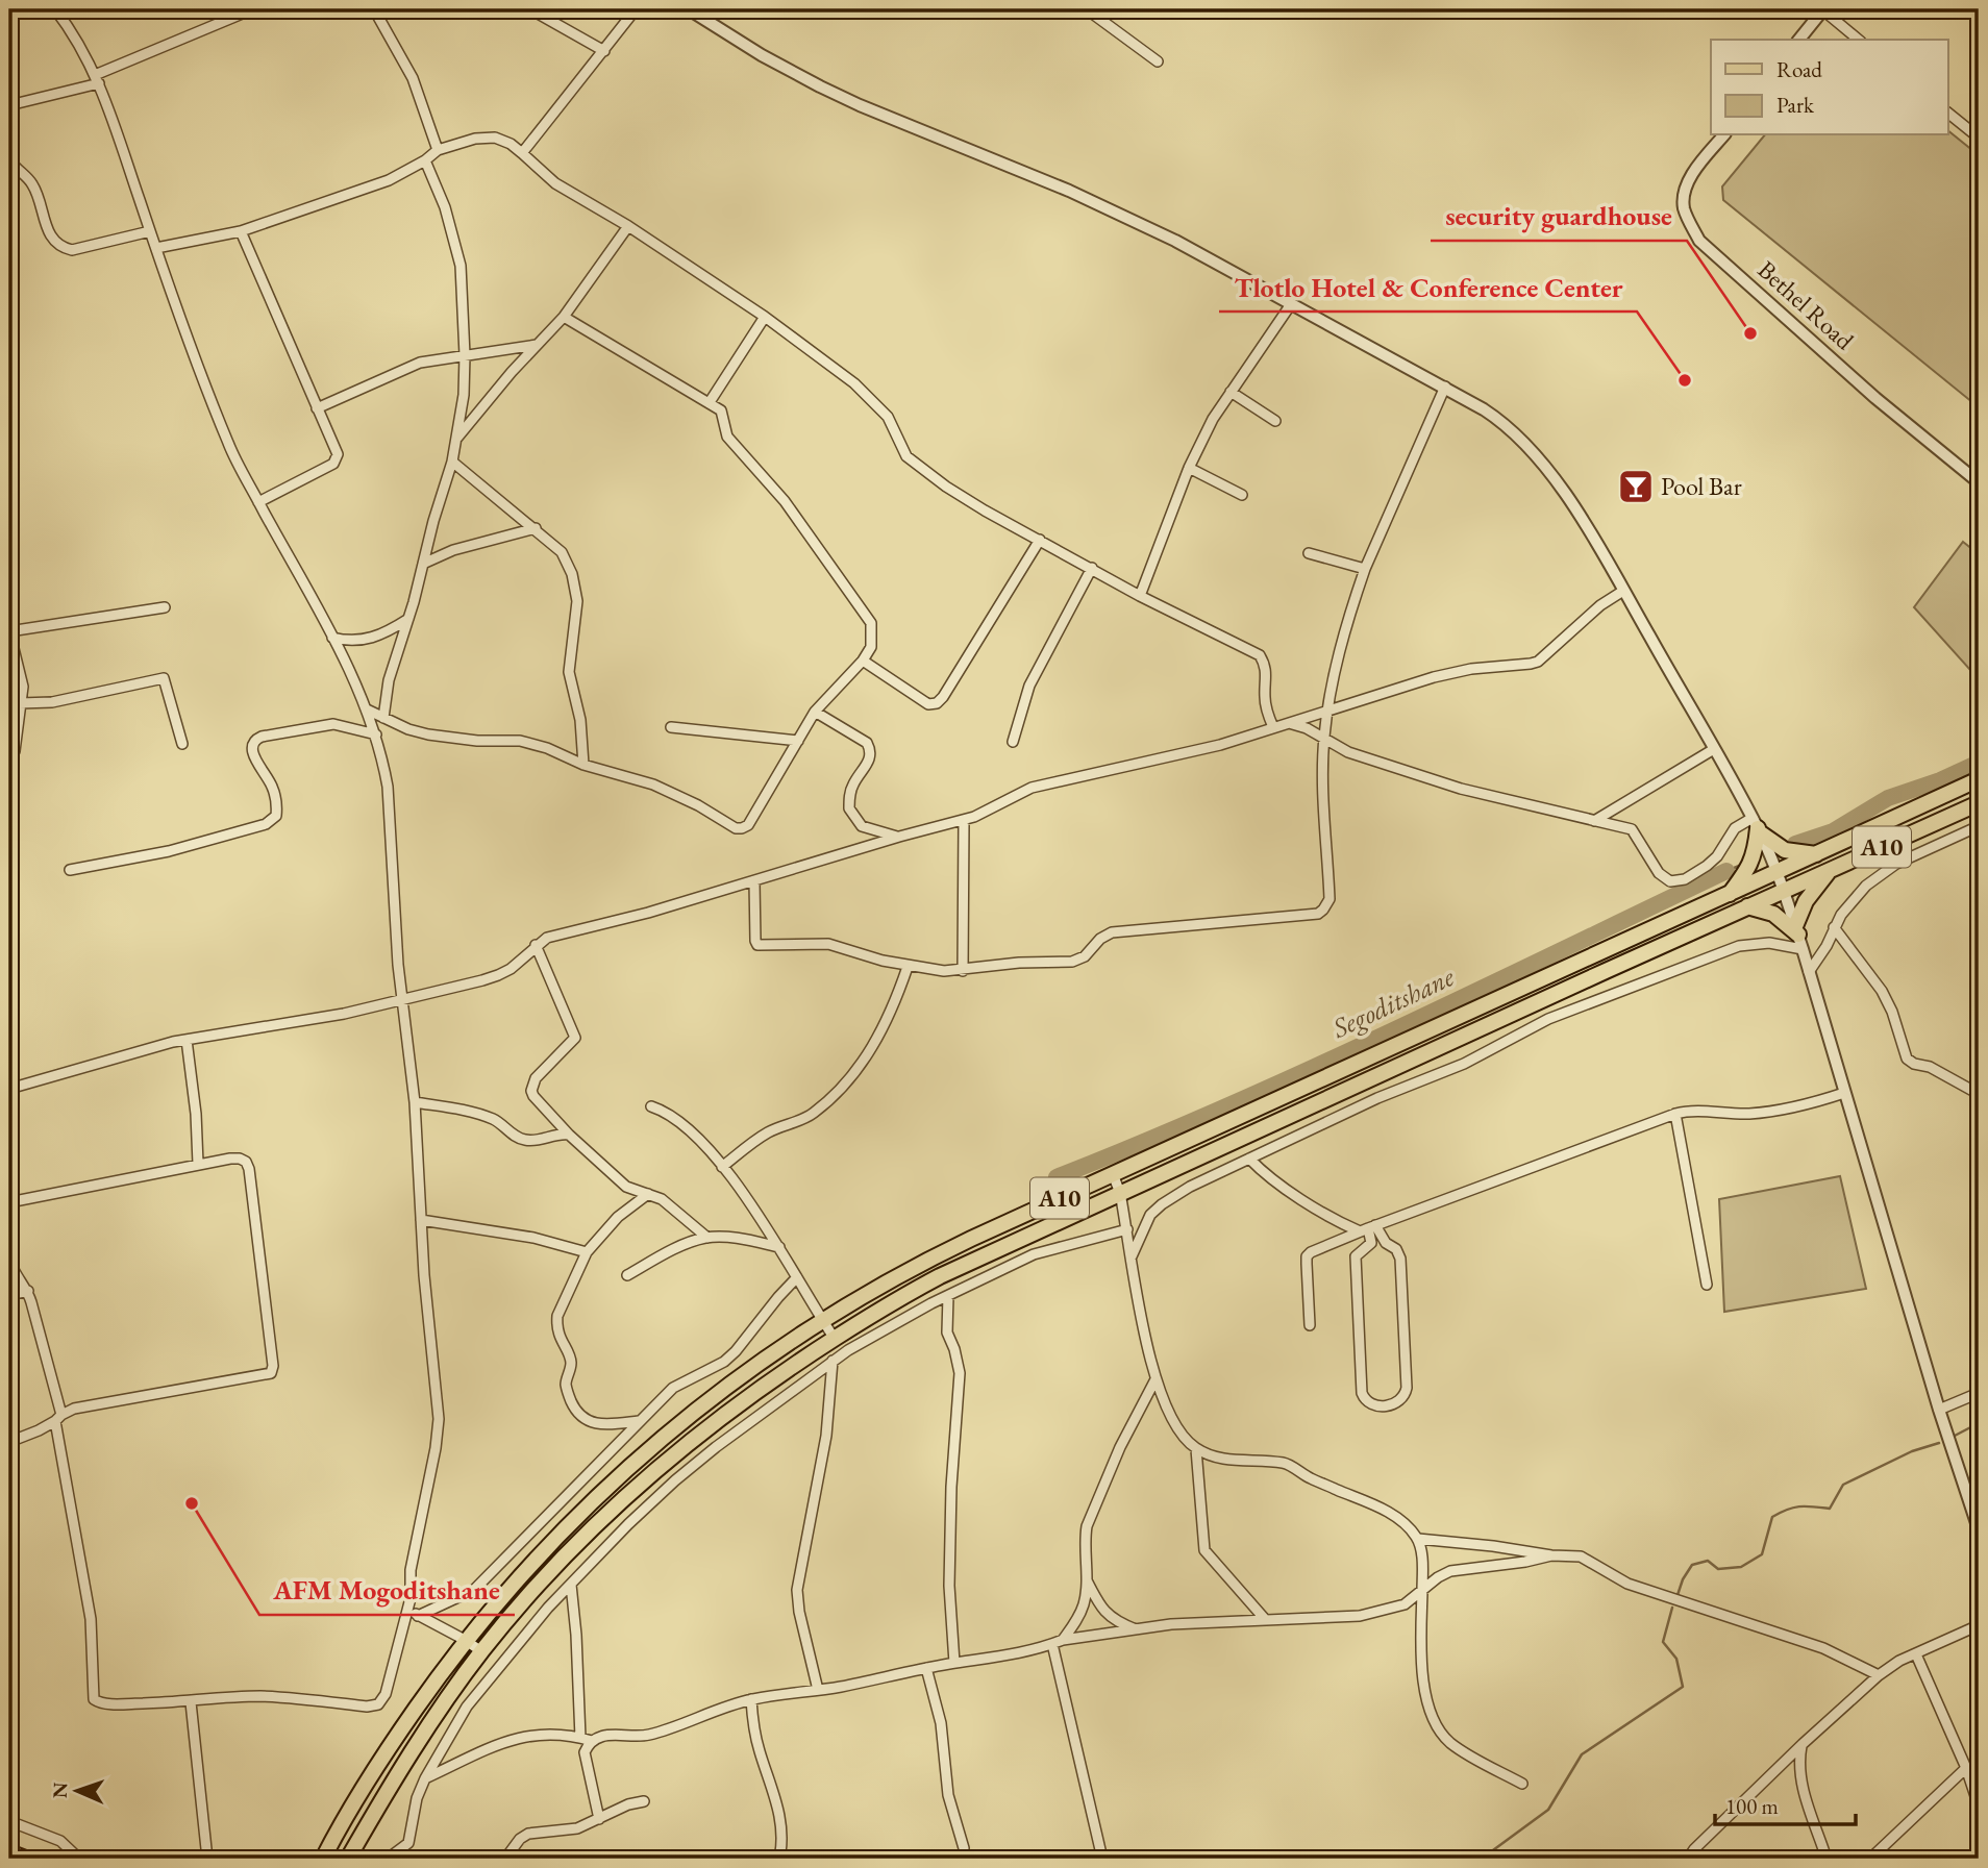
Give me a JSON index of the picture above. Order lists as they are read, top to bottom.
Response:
{
  "streets": {
    "main road": ["A10"],
    "street": ["Bethel Road"]
  },
  "water": ["Segoditshane"],
  "places": {
    "other": ["security guardhouse", "Tlotlo Hotel & Conference Center", "AFM Mogoditshane"],
    "bar": ["Pool Bar"]
  },
  "legend": ["Road", "Park"],
  "scale_bar": "100 m",
  "north": "left"
}
